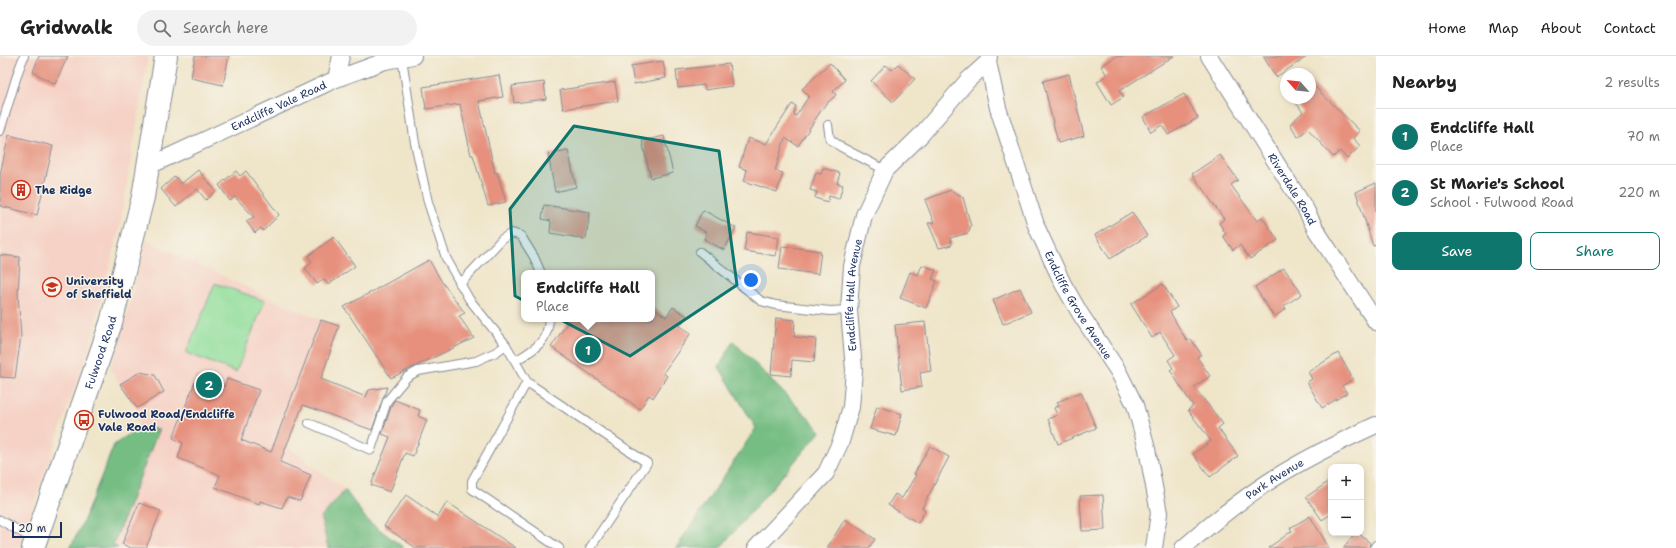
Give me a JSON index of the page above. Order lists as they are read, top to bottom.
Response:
{
  "streets": {
    "street": [
      "Endcliffe Vale Road",
      "Riverdale Road",
      "Endcliffe Hall Avenue",
      "Endcliffe Grove Avenue",
      "Fulwood Road",
      "Park Avenue"
    ]
  },
  "crossings": [
    ["Endcliffe Vale Road", "Fulwood Road"],
    ["Endcliffe Hall Avenue", "Endcliffe Grove Avenue"]
  ],
  "places": {
    "building": ["The Ridge"],
    "school or university": ["University of Sheffield"],
    "bus stop": ["Fulwood Road/Endcliffe Vale Road"]
  },
  "scale_bar": "20 m",
  "north": "top left",
  "page": {
    "header": "Gridwalk",
    "search": "Search here",
    "nav": [
      "Home",
      "Map",
      "About",
      "Contact"
    ],
    "heading": ["Nearby", "2 results"],
    "list": [
      {
        "mark": "1",
        "name": "Endcliffe Hall",
        "note": "Place",
        "value": "70 m"
      },
      {
        "mark": "2",
        "name": "St Marie's School",
        "note": "School · Fulwood Road",
        "value": "220 m"
      }
    ],
    "buttons": ["Save", "Share"],
    "popup": ["Endcliffe Hall", "Place"],
    "pins": ["1", "2"],
    "map_buttons": ["+", "−"],
    "scale": "20 m"
  }
}
